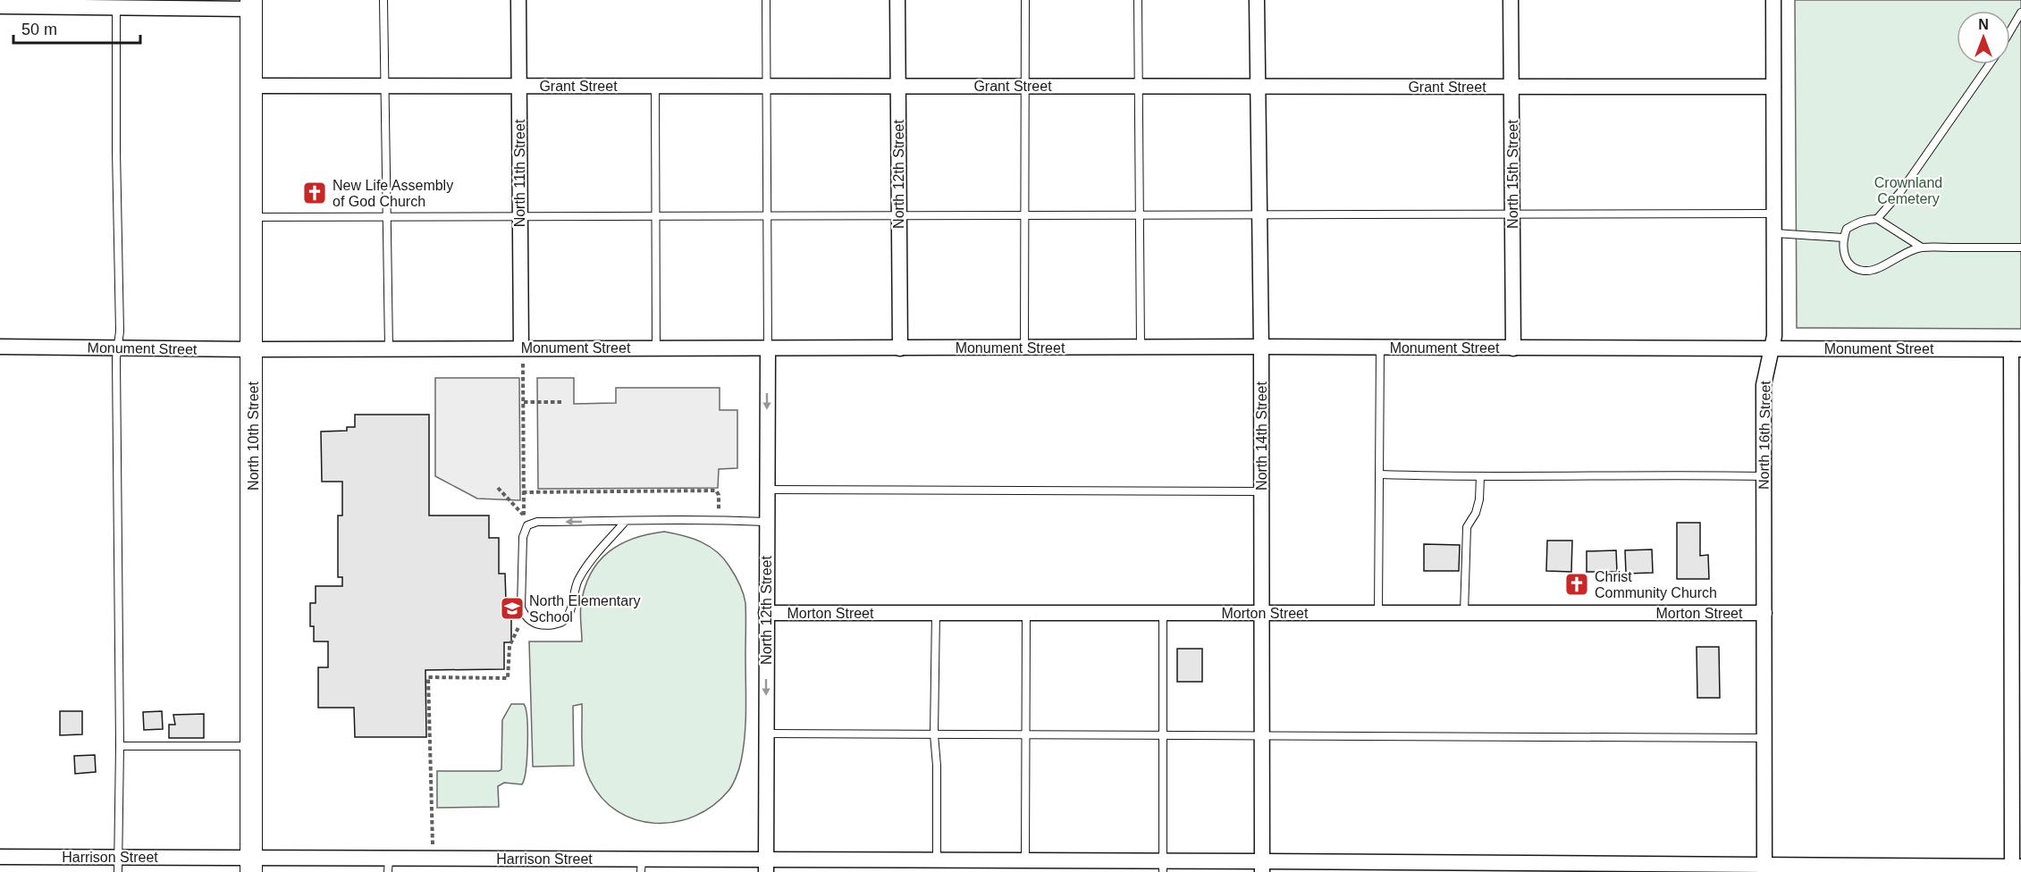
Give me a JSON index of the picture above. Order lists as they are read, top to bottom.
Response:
{
  "streets": {
    "main road": ["North 10th Street"],
    "street": [
      "Grant Street",
      "North 11th Street",
      "North 12th Street",
      "North 15th Street",
      "Monument Street",
      "North 16th Street",
      "North 14th Street",
      "Morton Street",
      "Harrison Street"
    ]
  },
  "crossings": [
    ["Grant Street", "North 11th Street"],
    ["Grant Street", "North 12th Street"],
    ["Grant Street", "North 15th Street"],
    ["Grant Street", "North 16th Street"],
    ["Grant Street", "North 10th Street"],
    ["Grant Street", "North 14th Street"],
    ["North 11th Street", "Monument Street"],
    ["North 12th Street", "Monument Street"],
    ["North 12th Street", "Morton Street"],
    ["North 12th Street", "Harrison Street"],
    ["North 15th Street", "Monument Street"],
    ["Monument Street", "North 16th Street"],
    ["Monument Street", "North 10th Street"],
    ["Monument Street", "North 14th Street"],
    ["North 16th Street", "Morton Street"],
    ["North 16th Street", "Harrison Street"],
    ["North 10th Street", "Harrison Street"],
    ["North 14th Street", "Morton Street"],
    ["North 14th Street", "Harrison Street"]
  ],
  "parks": ["Crownland Cemetery"],
  "places": {
    "church": ["New Life Assembly of God Church", "Christ Community Church"],
    "school or university": ["North Elementary School"]
  },
  "scale_bar": "50 m",
  "north": "top"
}
